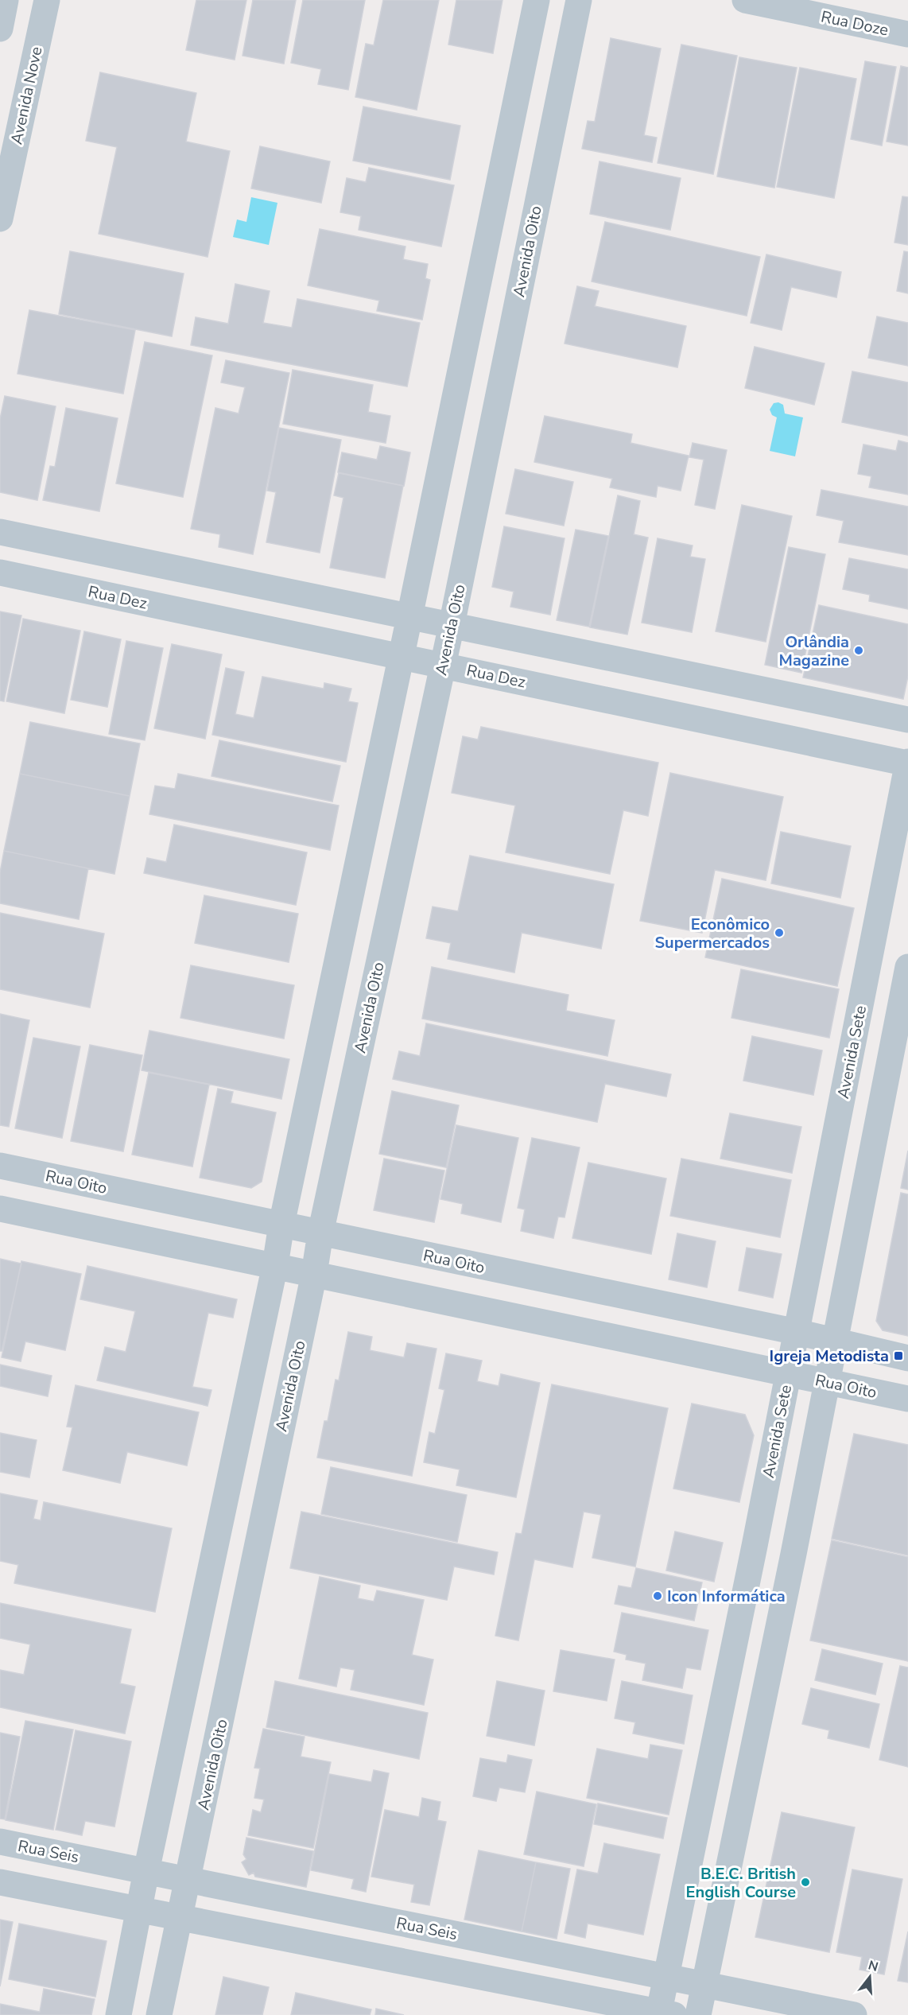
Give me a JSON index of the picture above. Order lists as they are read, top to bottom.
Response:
{
  "streets": {
    "street": [
      "Rua Doze",
      "Avenida Nove",
      "Avenida Oito",
      "Rua Dez",
      "Avenida Sete",
      "Rua Oito",
      "Rua Seis"
    ]
  },
  "crossings": [
    ["Avenida Oito", "Rua Dez"],
    ["Avenida Oito", "Rua Oito"],
    ["Avenida Oito", "Rua Seis"],
    ["Rua Dez", "Avenida Sete"],
    ["Avenida Sete", "Rua Oito"],
    ["Avenida Sete", "Rua Seis"]
  ],
  "places": {
    "other": [
      "Orlândia Magazine",
      "Econômico Supermercados",
      "Icon Informática",
      "B.E.C. British English Course"
    ],
    "transit": ["Igreja Metodista"]
  },
  "north": "top"
}
